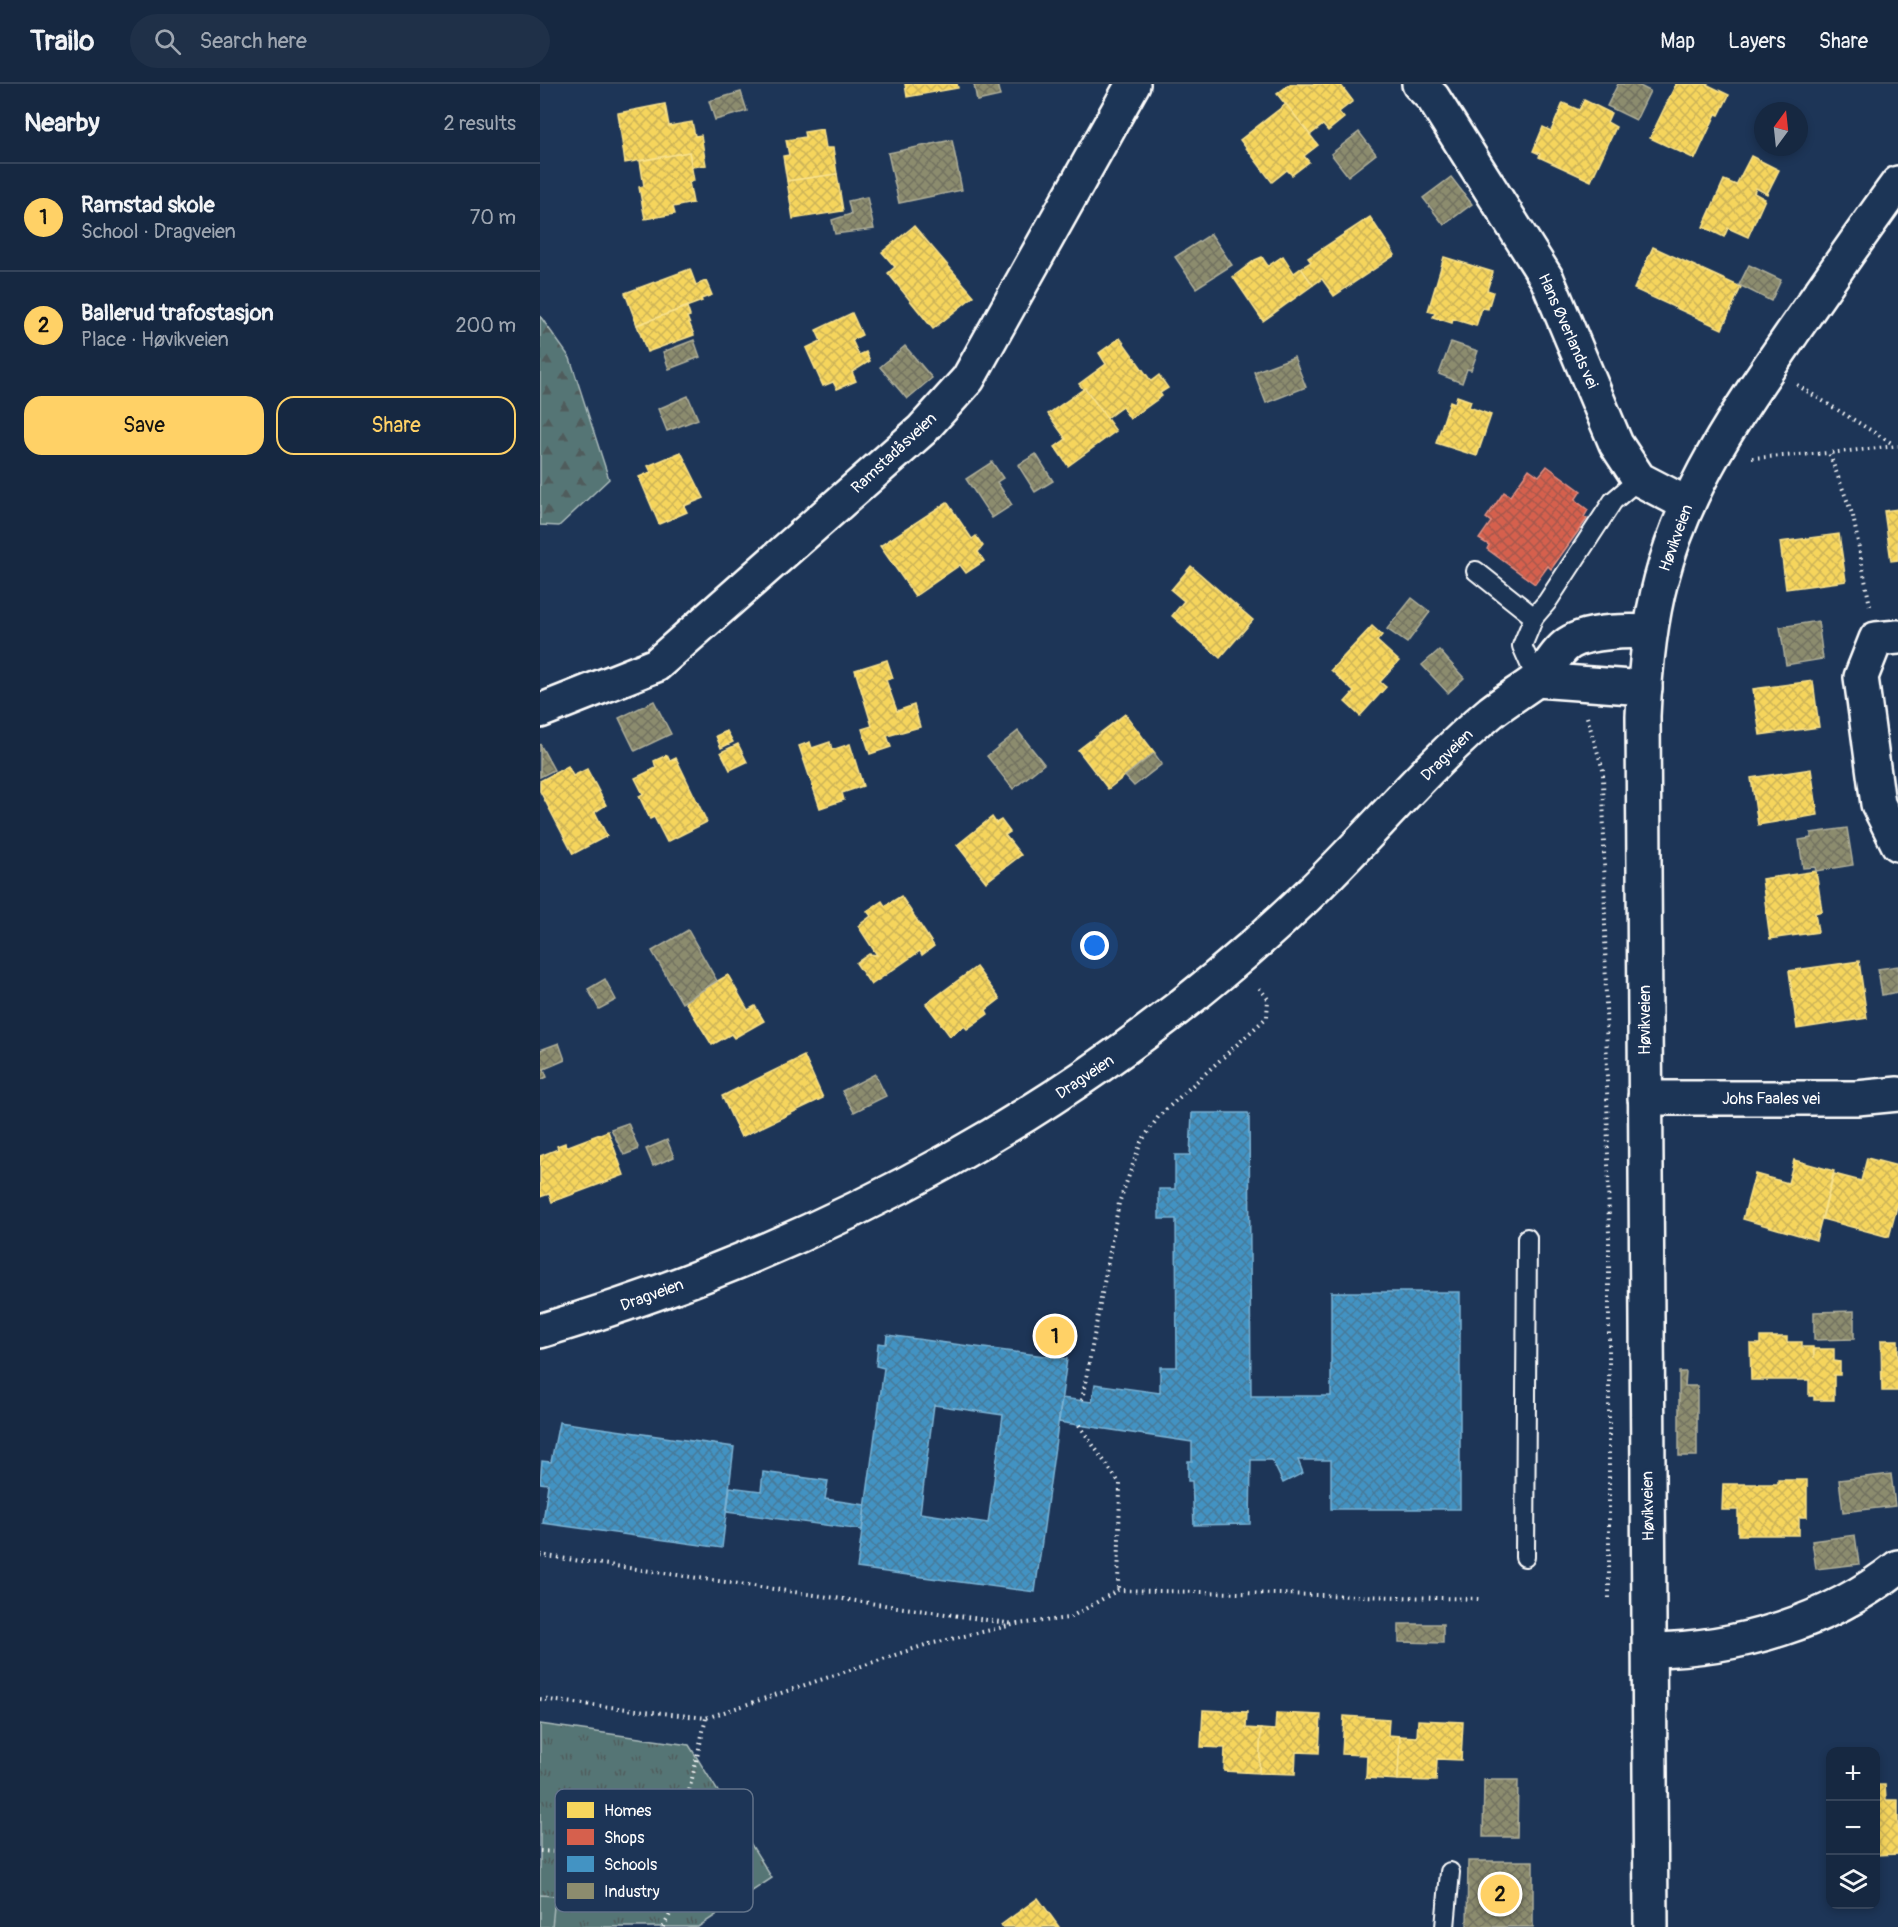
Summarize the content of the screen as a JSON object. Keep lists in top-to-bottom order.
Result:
{
  "streets": {
    "main road": [
      "Hans Øverlands vei",
      "Ramstadåsveien",
      "Høvikveien",
      "Dragveien",
      "Johs Faales vei"
    ]
  },
  "crossings": [
    ["Hans Øverlands vei", "Høvikveien"],
    ["Høvikveien", "Dragveien"],
    ["Høvikveien", "Johs Faales vei"]
  ],
  "legend": [
    "Homes",
    "Shops",
    "Schools",
    "Industry"
  ],
  "north": "top",
  "page": {
    "header": "Trailo",
    "search": "Search here",
    "nav": ["Map", "Layers", "Share"],
    "heading": ["Nearby", "2 results"],
    "list": [
      {
        "mark": "1",
        "name": "Ramstad skole",
        "note": "School · Dragveien",
        "value": "70 m"
      },
      {
        "mark": "2",
        "name": "Ballerud trafostasjon",
        "note": "Place · Høvikveien",
        "value": "200 m"
      }
    ],
    "buttons": ["Save", "Share"],
    "pins": ["1", "2"],
    "map_buttons": ["+", "−"]
  }
}
